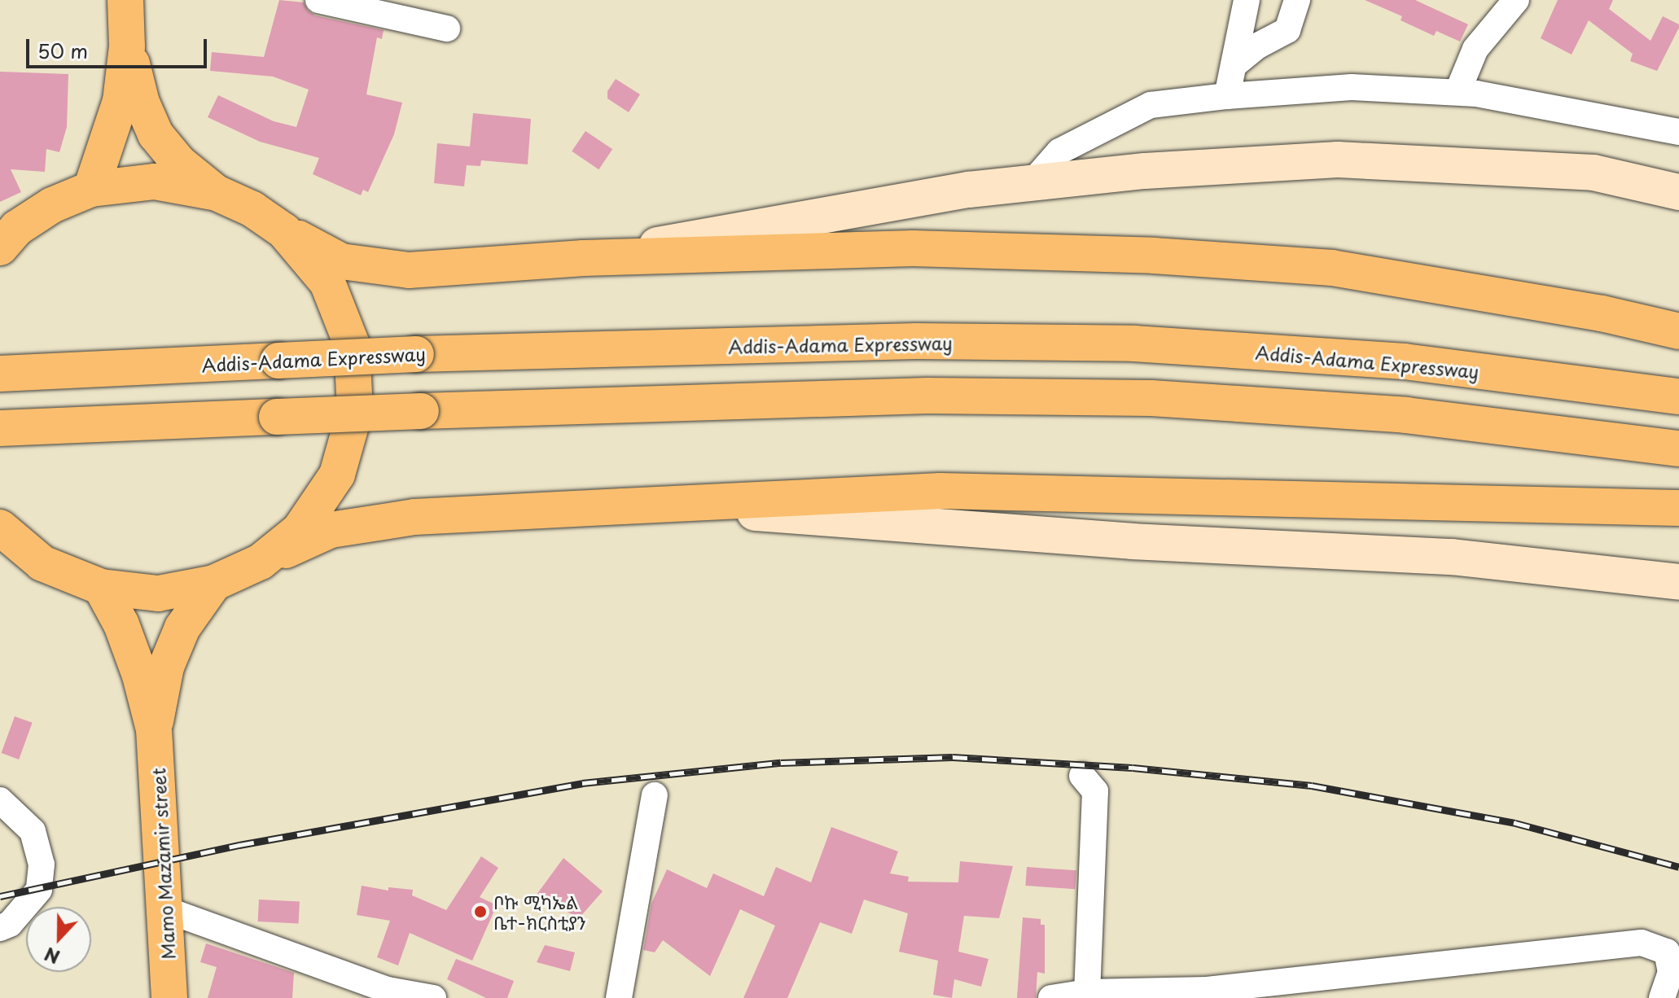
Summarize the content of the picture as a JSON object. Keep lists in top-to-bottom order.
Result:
{
  "streets": {
    "main road": ["Addis-Adama Expressway", "Mamo Mazamir street"]
  },
  "places": ["ቦኩ ሚካኤል ቤተ-ክርስቲያን"],
  "scale_bar": "50 m",
  "north": "bottom"
}
